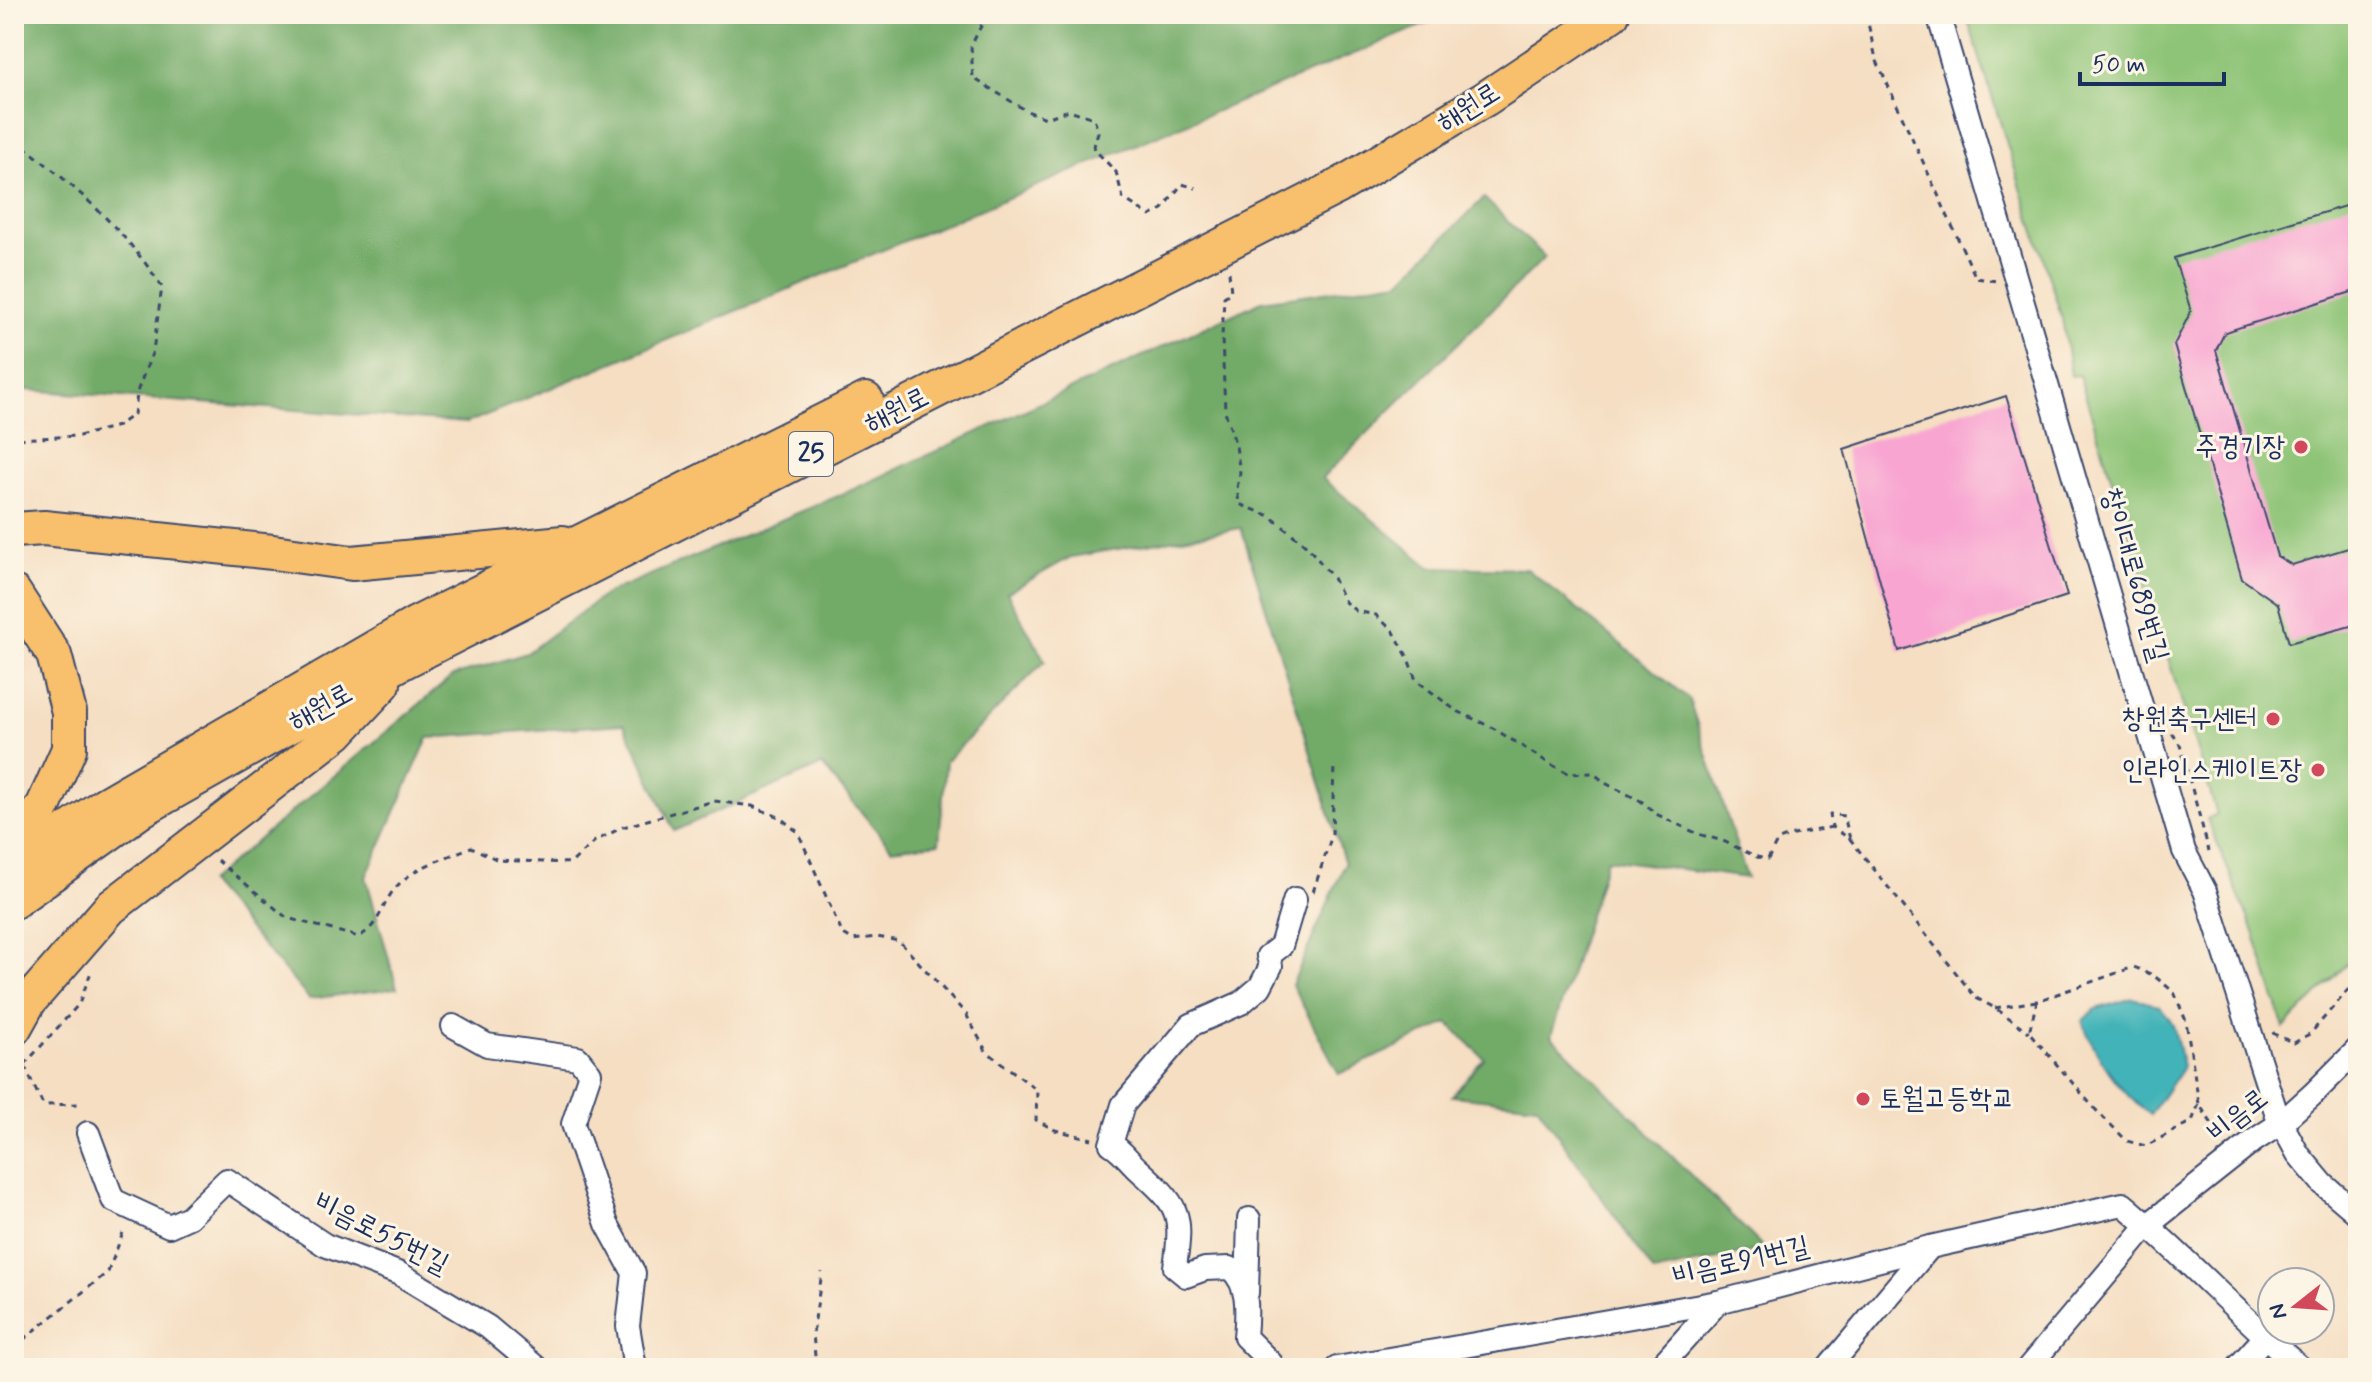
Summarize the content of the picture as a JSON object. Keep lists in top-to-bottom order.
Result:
{
  "streets": {
    "highway": ["해원로", "25"],
    "street": [
      "창이대로689번길",
      "비음로",
      "비음로55번길",
      "비음로91번길"
    ]
  },
  "crossings": [
    ["창이대로689번길", "비음로"],
    ["비음로", "비음로91번길"]
  ],
  "places": [
    "주경기장",
    "창원축구센터",
    "인라인스케이트장",
    "토월고등학교"
  ],
  "scale_bar": "50 m",
  "north": "left"
}
